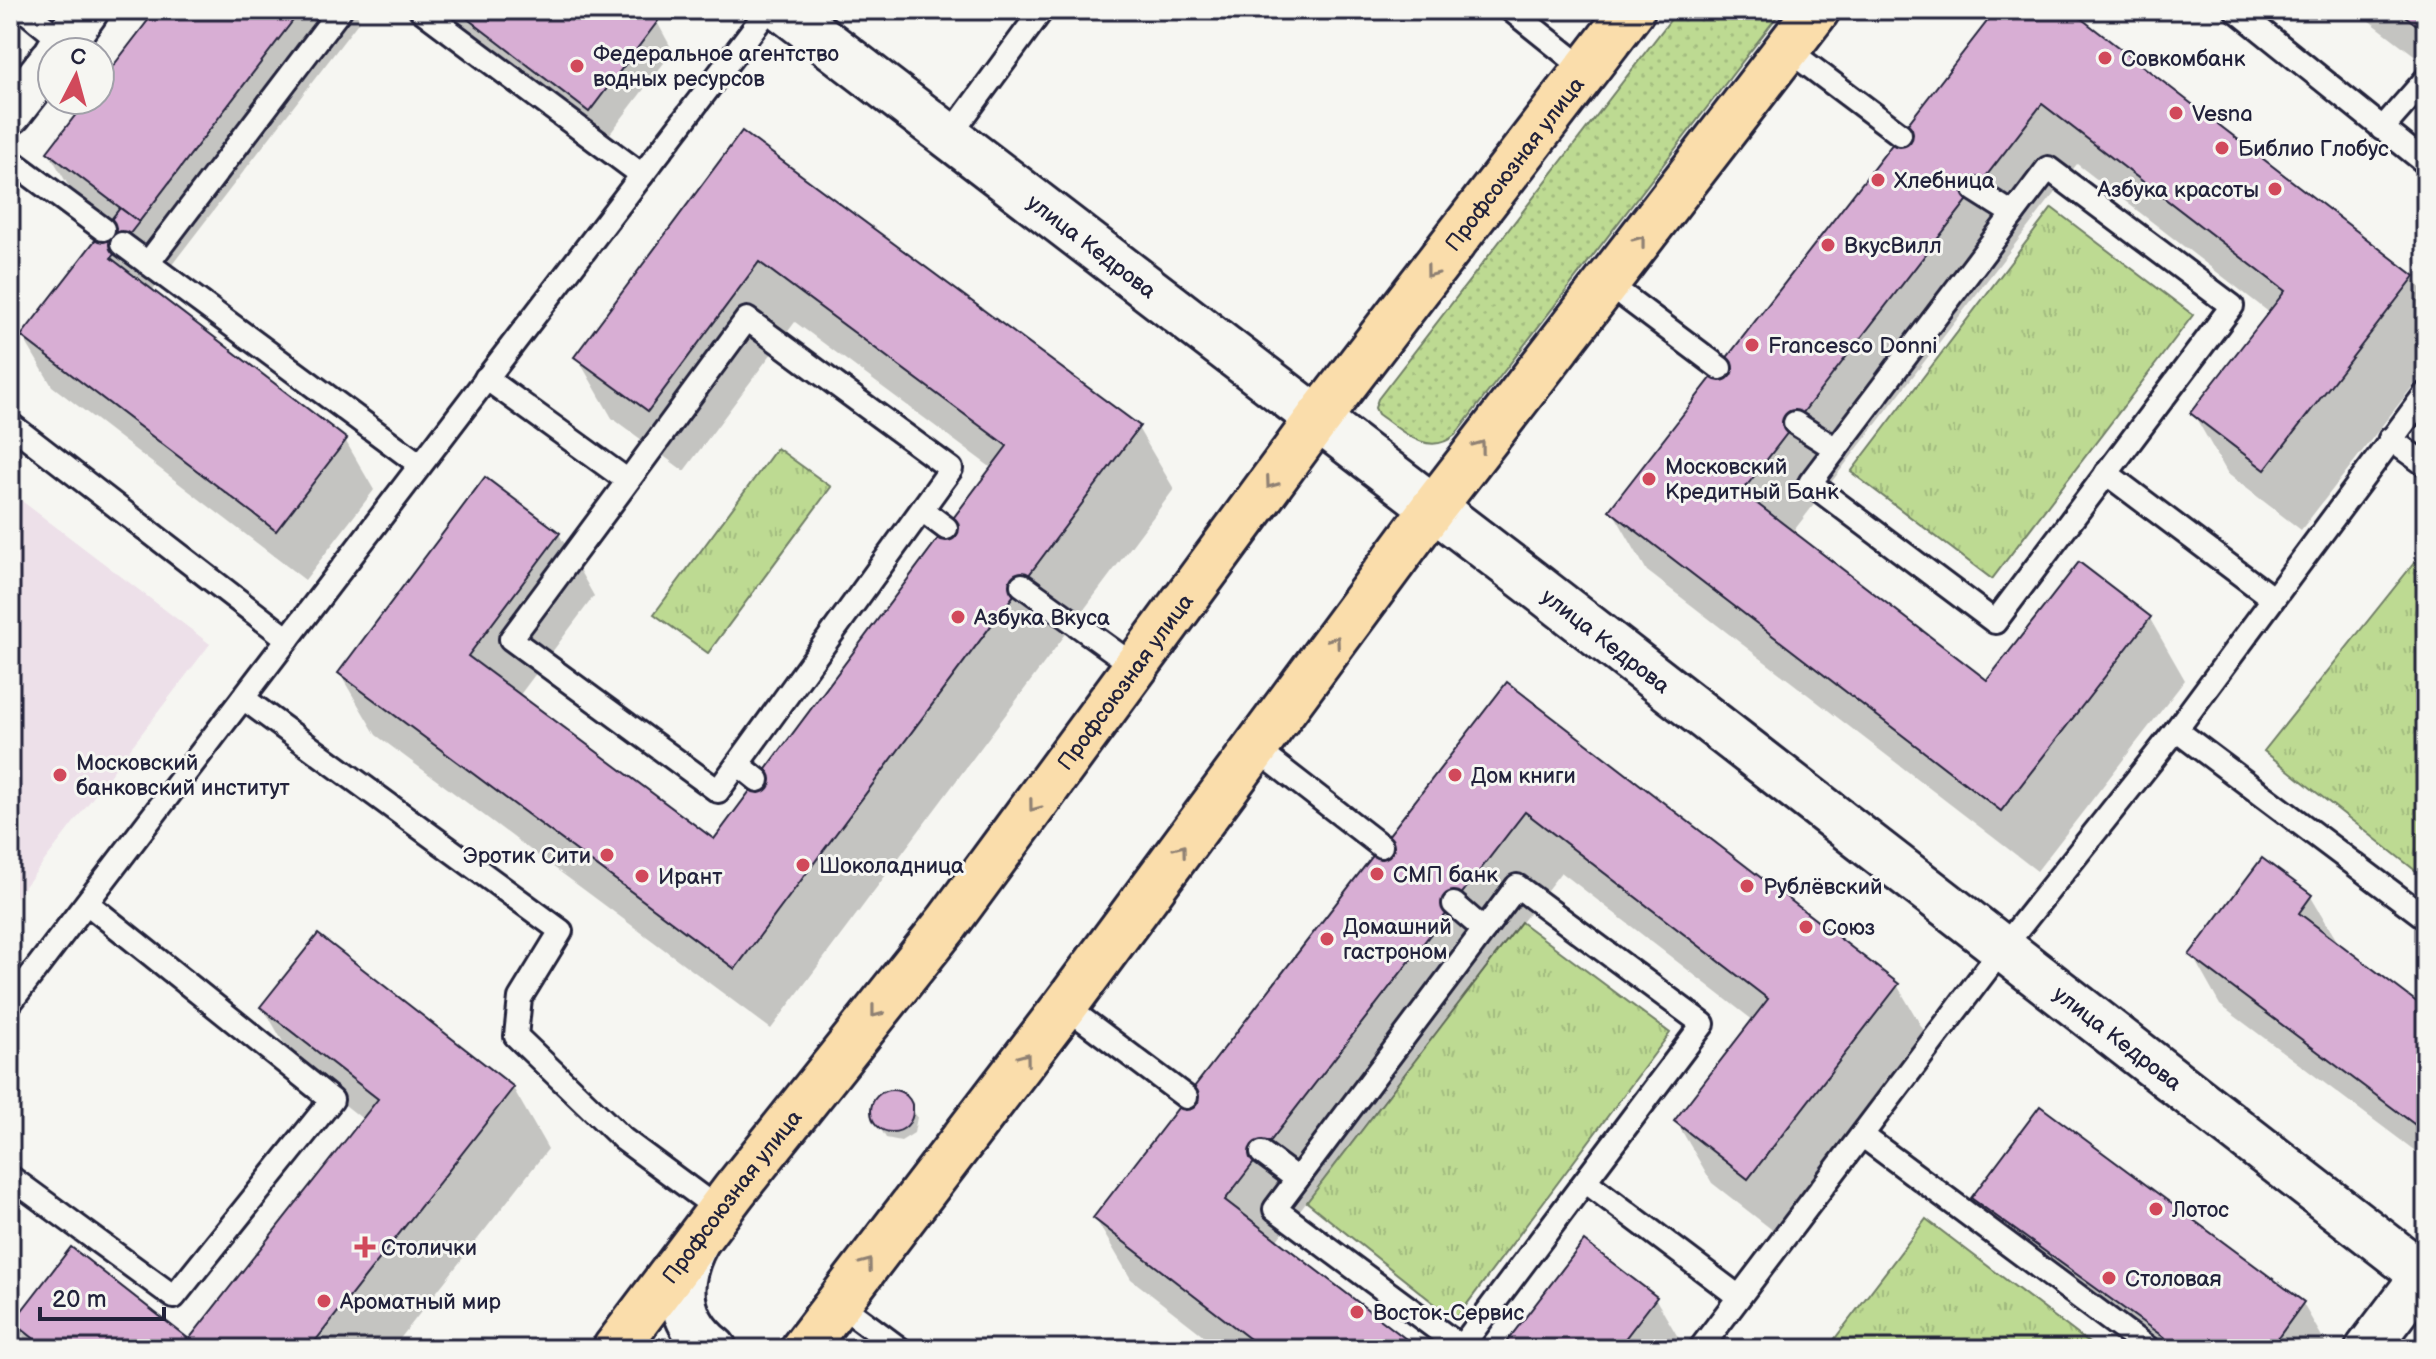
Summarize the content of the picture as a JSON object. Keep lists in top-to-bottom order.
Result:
{
  "streets": {
    "main road": ["Профсоюзная улица"],
    "street": ["улица Кедрова"]
  },
  "crossings": [
    ["Профсоюзная улица", "улица Кедрова"]
  ],
  "places": {
    "other": [
      "Совкомбанк",
      "Федеральное агентство водных ресурсов",
      "Vesna",
      "Библио Глобус",
      "Хлебница",
      "Азбука красоты",
      "ВкусВилл",
      "Francesco Donni",
      "Московский Кредитный Банк",
      "Азбука Вкуса",
      "Московский банковский институт",
      "Дом книги",
      "Эротик Сити",
      "Шоколадница",
      "СМП банк",
      "Ирант",
      "Рублёвский",
      "Союз",
      "Домашний гастроном",
      "Лотос",
      "Столовая",
      "Ароматный мир",
      "Восток-Сервис"
    ],
    "health": ["Столички"]
  },
  "scale_bar": "20 m",
  "north": "top"
}
